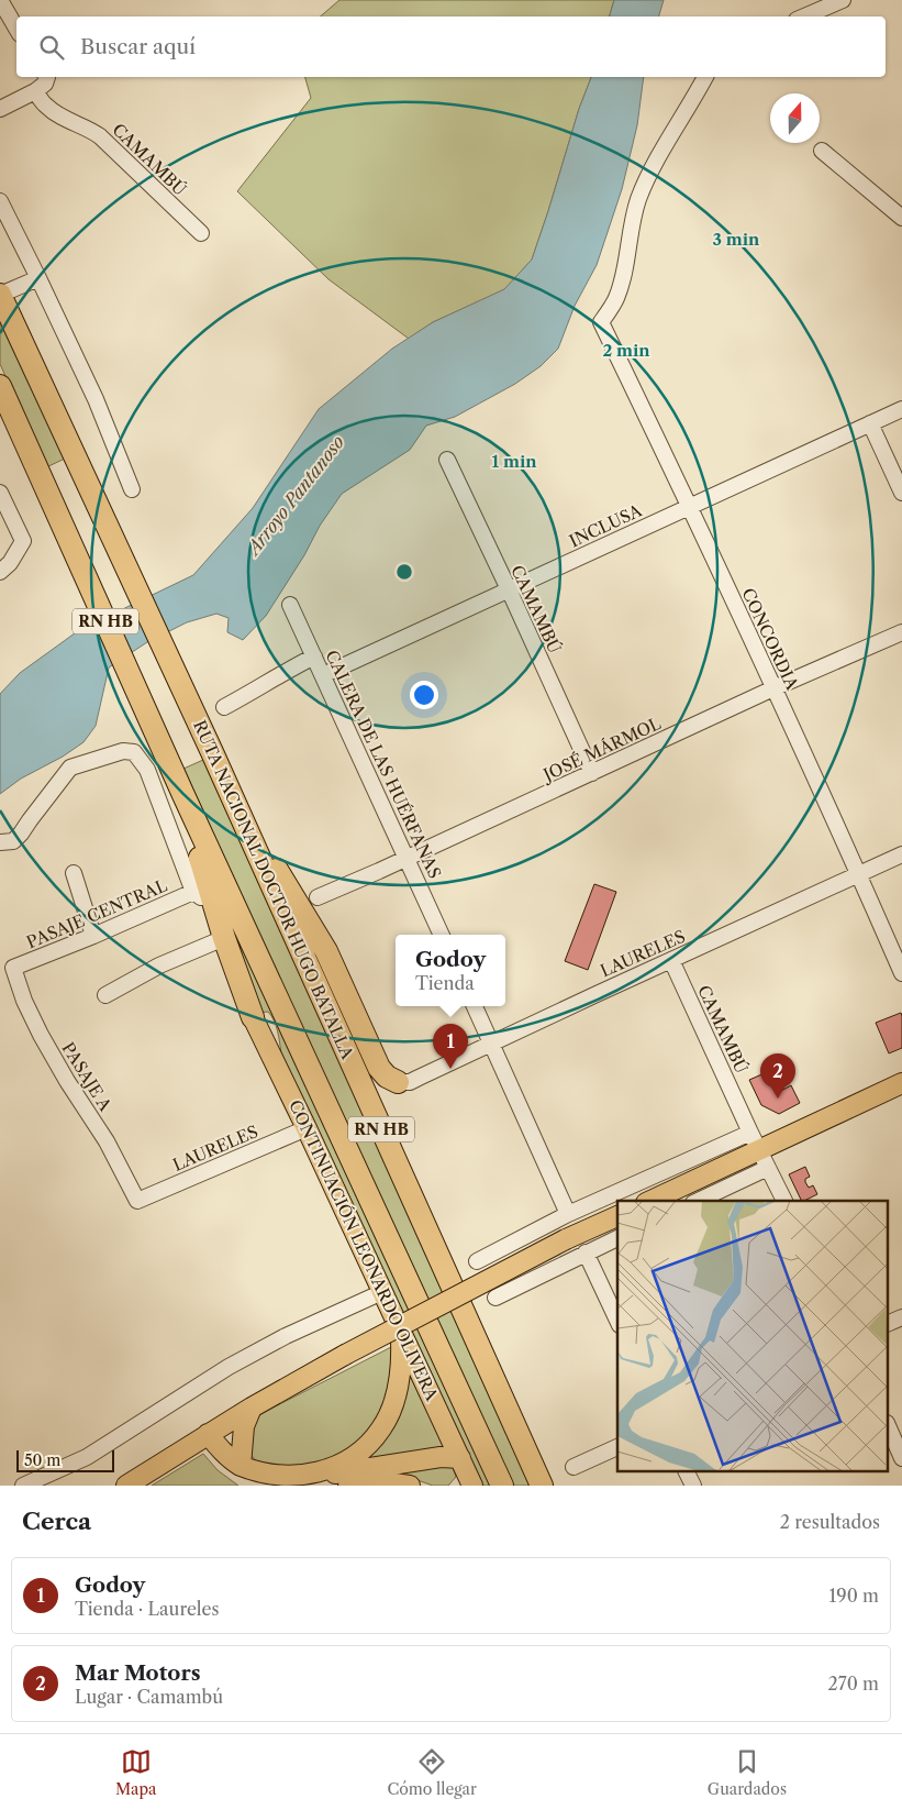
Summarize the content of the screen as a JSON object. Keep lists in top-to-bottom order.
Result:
{
  "streets": {
    "highway": ["RN HB", "RUTA NACIONAL DOCTOR HUGO BATALLA"],
    "main road": ["CONTINUACIÓN LEONARDO OLIVERA"],
    "street": [
      "CAMAMBÚ",
      "INCLUSA",
      "CONCORDIA",
      "JOSÉ MÁRMOL",
      "CALERA DE LAS HUÉRFANAS",
      "PASAJE CENTRAL",
      "LAURELES",
      "PASAJE A"
    ]
  },
  "crossings": [
    ["CAMAMBÚ", "INCLUSA"],
    ["CAMAMBÚ", "JOSÉ MÁRMOL"],
    ["CAMAMBÚ", "LAURELES"],
    ["INCLUSA", "CONCORDIA"],
    ["INCLUSA", "CALERA DE LAS HUÉRFANAS"],
    ["CONCORDIA", "JOSÉ MÁRMOL"],
    ["CONCORDIA", "LAURELES"],
    ["JOSÉ MÁRMOL", "CALERA DE LAS HUÉRFANAS"],
    ["PASAJE CENTRAL", "PASAJE A"],
    ["LAURELES", "PASAJE A"],
    ["LAURELES", "CONTINUACIÓN LEONARDO OLIVERA"]
  ],
  "water": ["Arroyo Pantanoso"],
  "scale_bar": "50 m",
  "north": "top",
  "page": {
    "search": "Buscar aquí",
    "popup": ["Godoy", "Tienda"],
    "pins": ["1", "2"],
    "scale": "50 m",
    "heading": ["Cerca", "2 resultados"],
    "list": [
      {
        "mark": "1",
        "name": "Godoy",
        "note": "Tienda · Laureles",
        "value": "190 m"
      },
      {
        "mark": "2",
        "name": "Mar Motors",
        "note": "Lugar · Camambú",
        "value": "270 m"
      }
    ],
    "nav": ["Mapa", "Cómo llegar", "Guardados"]
  },
  "rings": ["3 min", "2 min", "1 min"]
}
